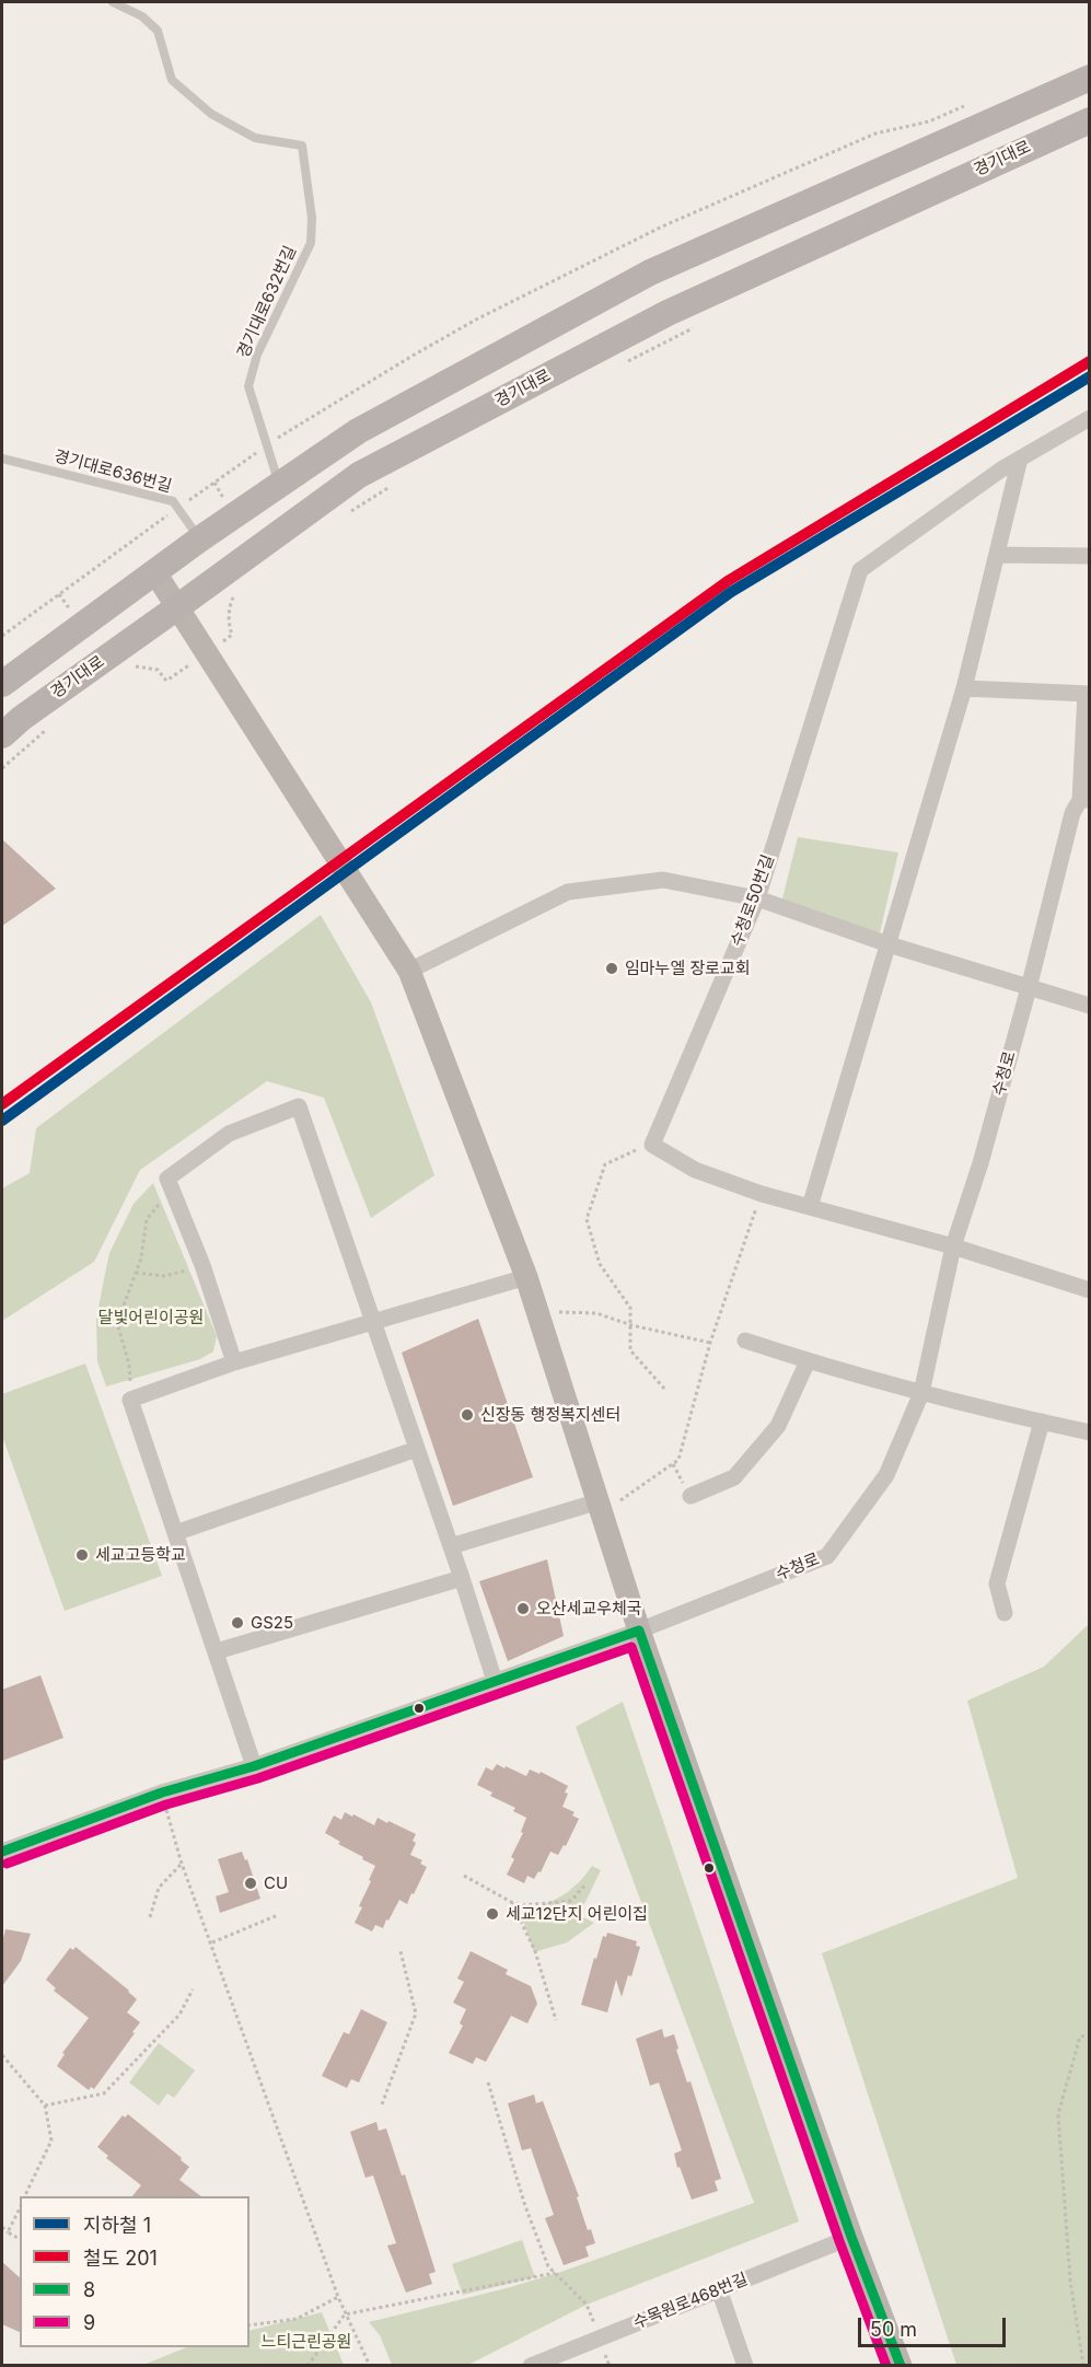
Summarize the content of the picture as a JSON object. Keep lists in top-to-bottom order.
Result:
{
  "streets": {
    "main road": ["경기대로"],
    "street": ["수청로50번길", "수청로", "수목원로468번길"],
    "lane": ["경기대로632번길", "경기대로636번길"]
  },
  "parks": ["달빛어린이공원", "느티근린공원"],
  "places": [
    "임마누엘 장로교회",
    "신장동 행정복지센터",
    "세교고등학교",
    "오산세교우체국",
    "GS25",
    "CU",
    "세교12단지 어린이집"
  ],
  "lines": [
    "rail line 201",
    "metro line 1",
    "transit line 8",
    "transit line 9"
  ],
  "legend": [
    "지하철 1",
    "철도 201",
    "8",
    "9"
  ],
  "scale_bar": "50 m"
}
